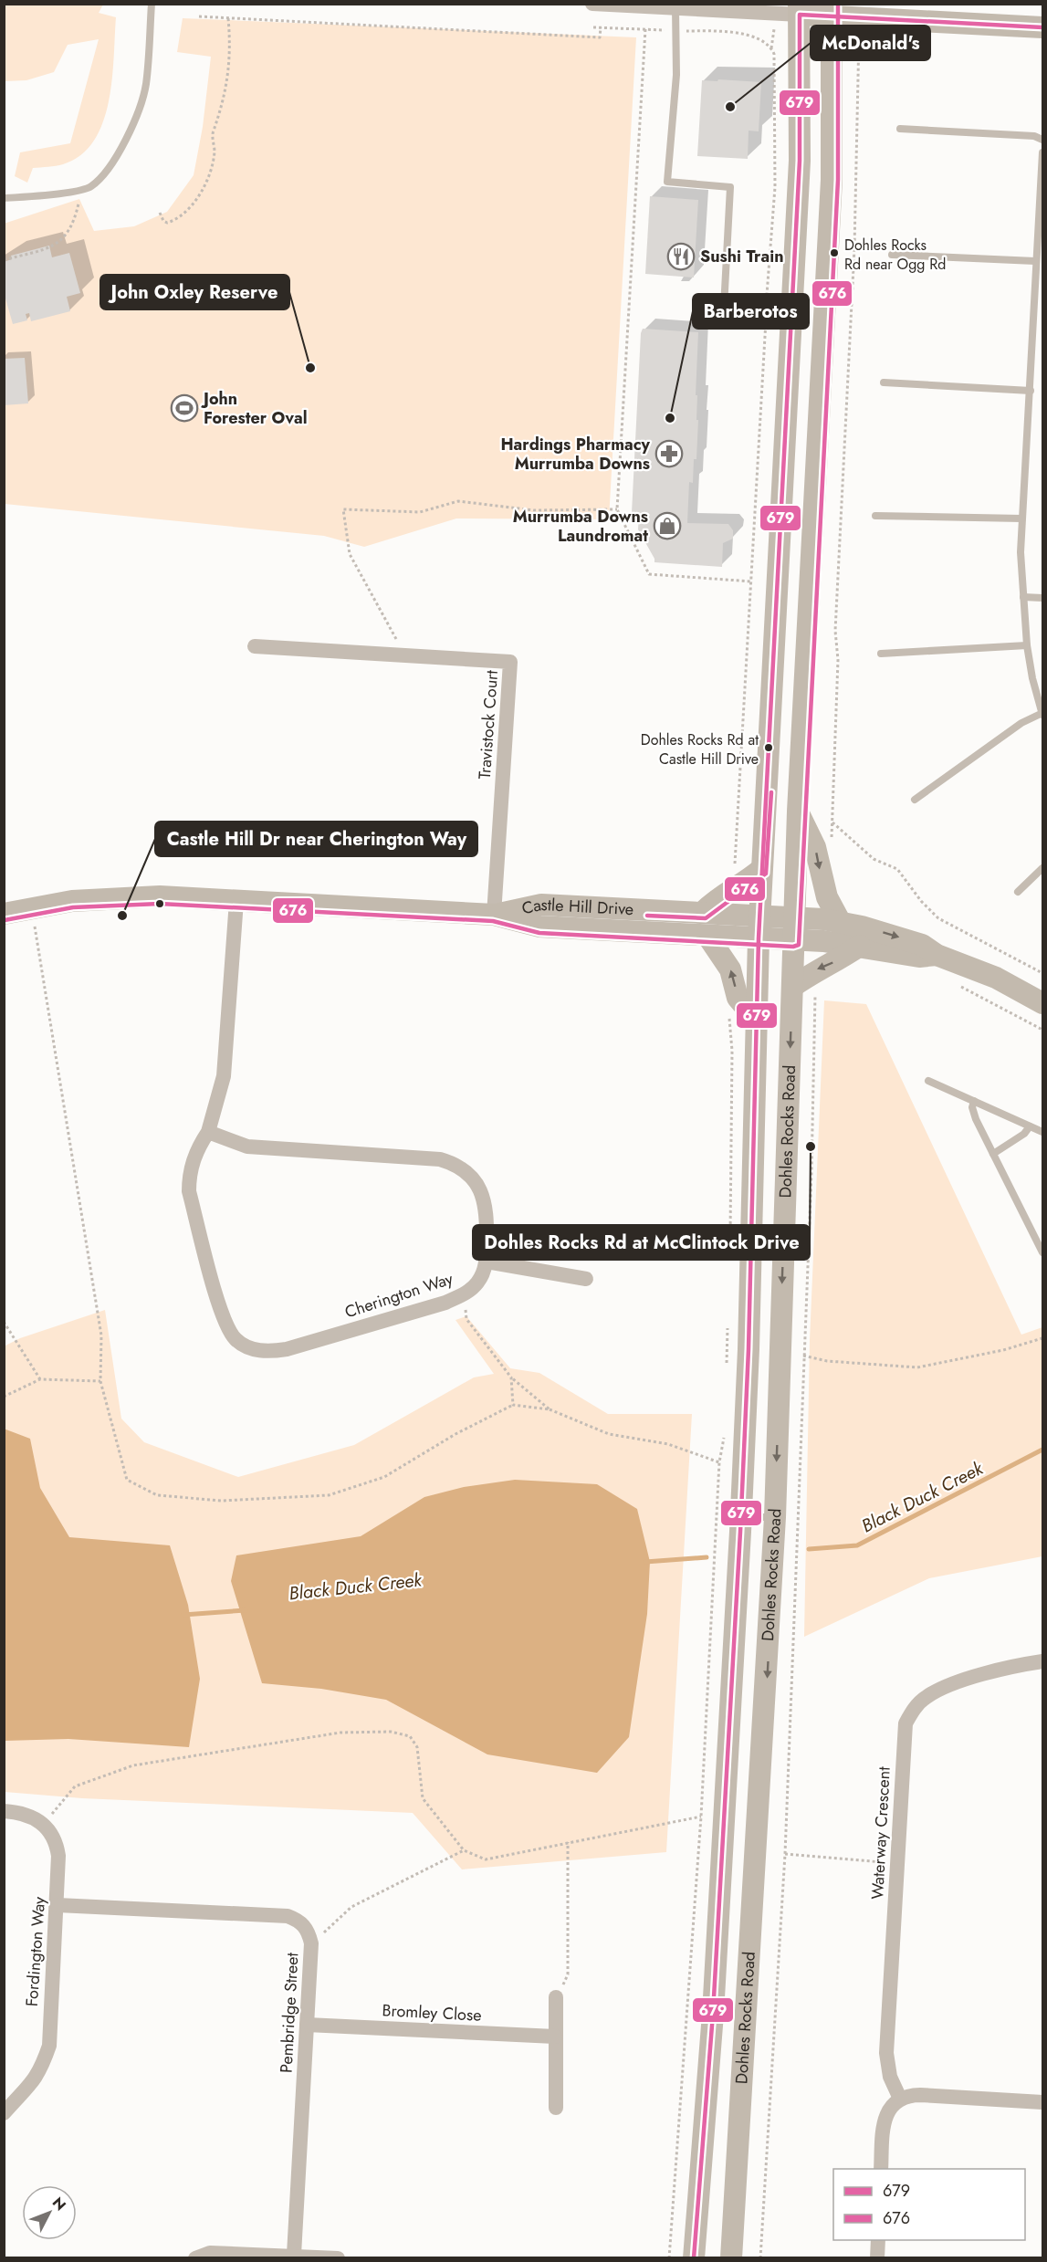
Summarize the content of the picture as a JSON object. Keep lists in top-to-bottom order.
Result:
{
  "streets": {
    "main road": ["Castle Hill Drive", "Dohles Rocks Road"],
    "street": [
      "Travistock Court",
      "Cherington Way",
      "Waterway Crescent",
      "Fordington Way",
      "Pembridge Street",
      "Bromley Close"
    ]
  },
  "crossings": [
    ["Travistock Court", "Castle Hill Drive"],
    ["Castle Hill Drive", "Dohles Rocks Road"],
    ["Castle Hill Drive", "Cherington Way"],
    ["Fordington Way", "Pembridge Street"],
    ["Pembridge Street", "Bromley Close"]
  ],
  "water": ["Black Duck Creek"],
  "places": {
    "other": [
      "McDonald's",
      "Dohles Rocks Rd near Ogg Rd",
      "John Oxley Reserve",
      "Barberotos",
      "Dohles Rocks Rd at Castle Hill Drive",
      "Castle Hill Dr near Cherington Way",
      "Dohles Rocks Rd at McClintock Drive"
    ],
    "restaurant": ["Sushi Train"],
    "sports": ["John Forester Oval"],
    "pharmacy": ["Hardings Pharmacy Murrumba Downs"],
    "shop": ["Murrumba Downs Laundromat"]
  },
  "lines": ["transit line 676", "transit line 679"],
  "legend": ["679", "676"],
  "north": "top right"
}
